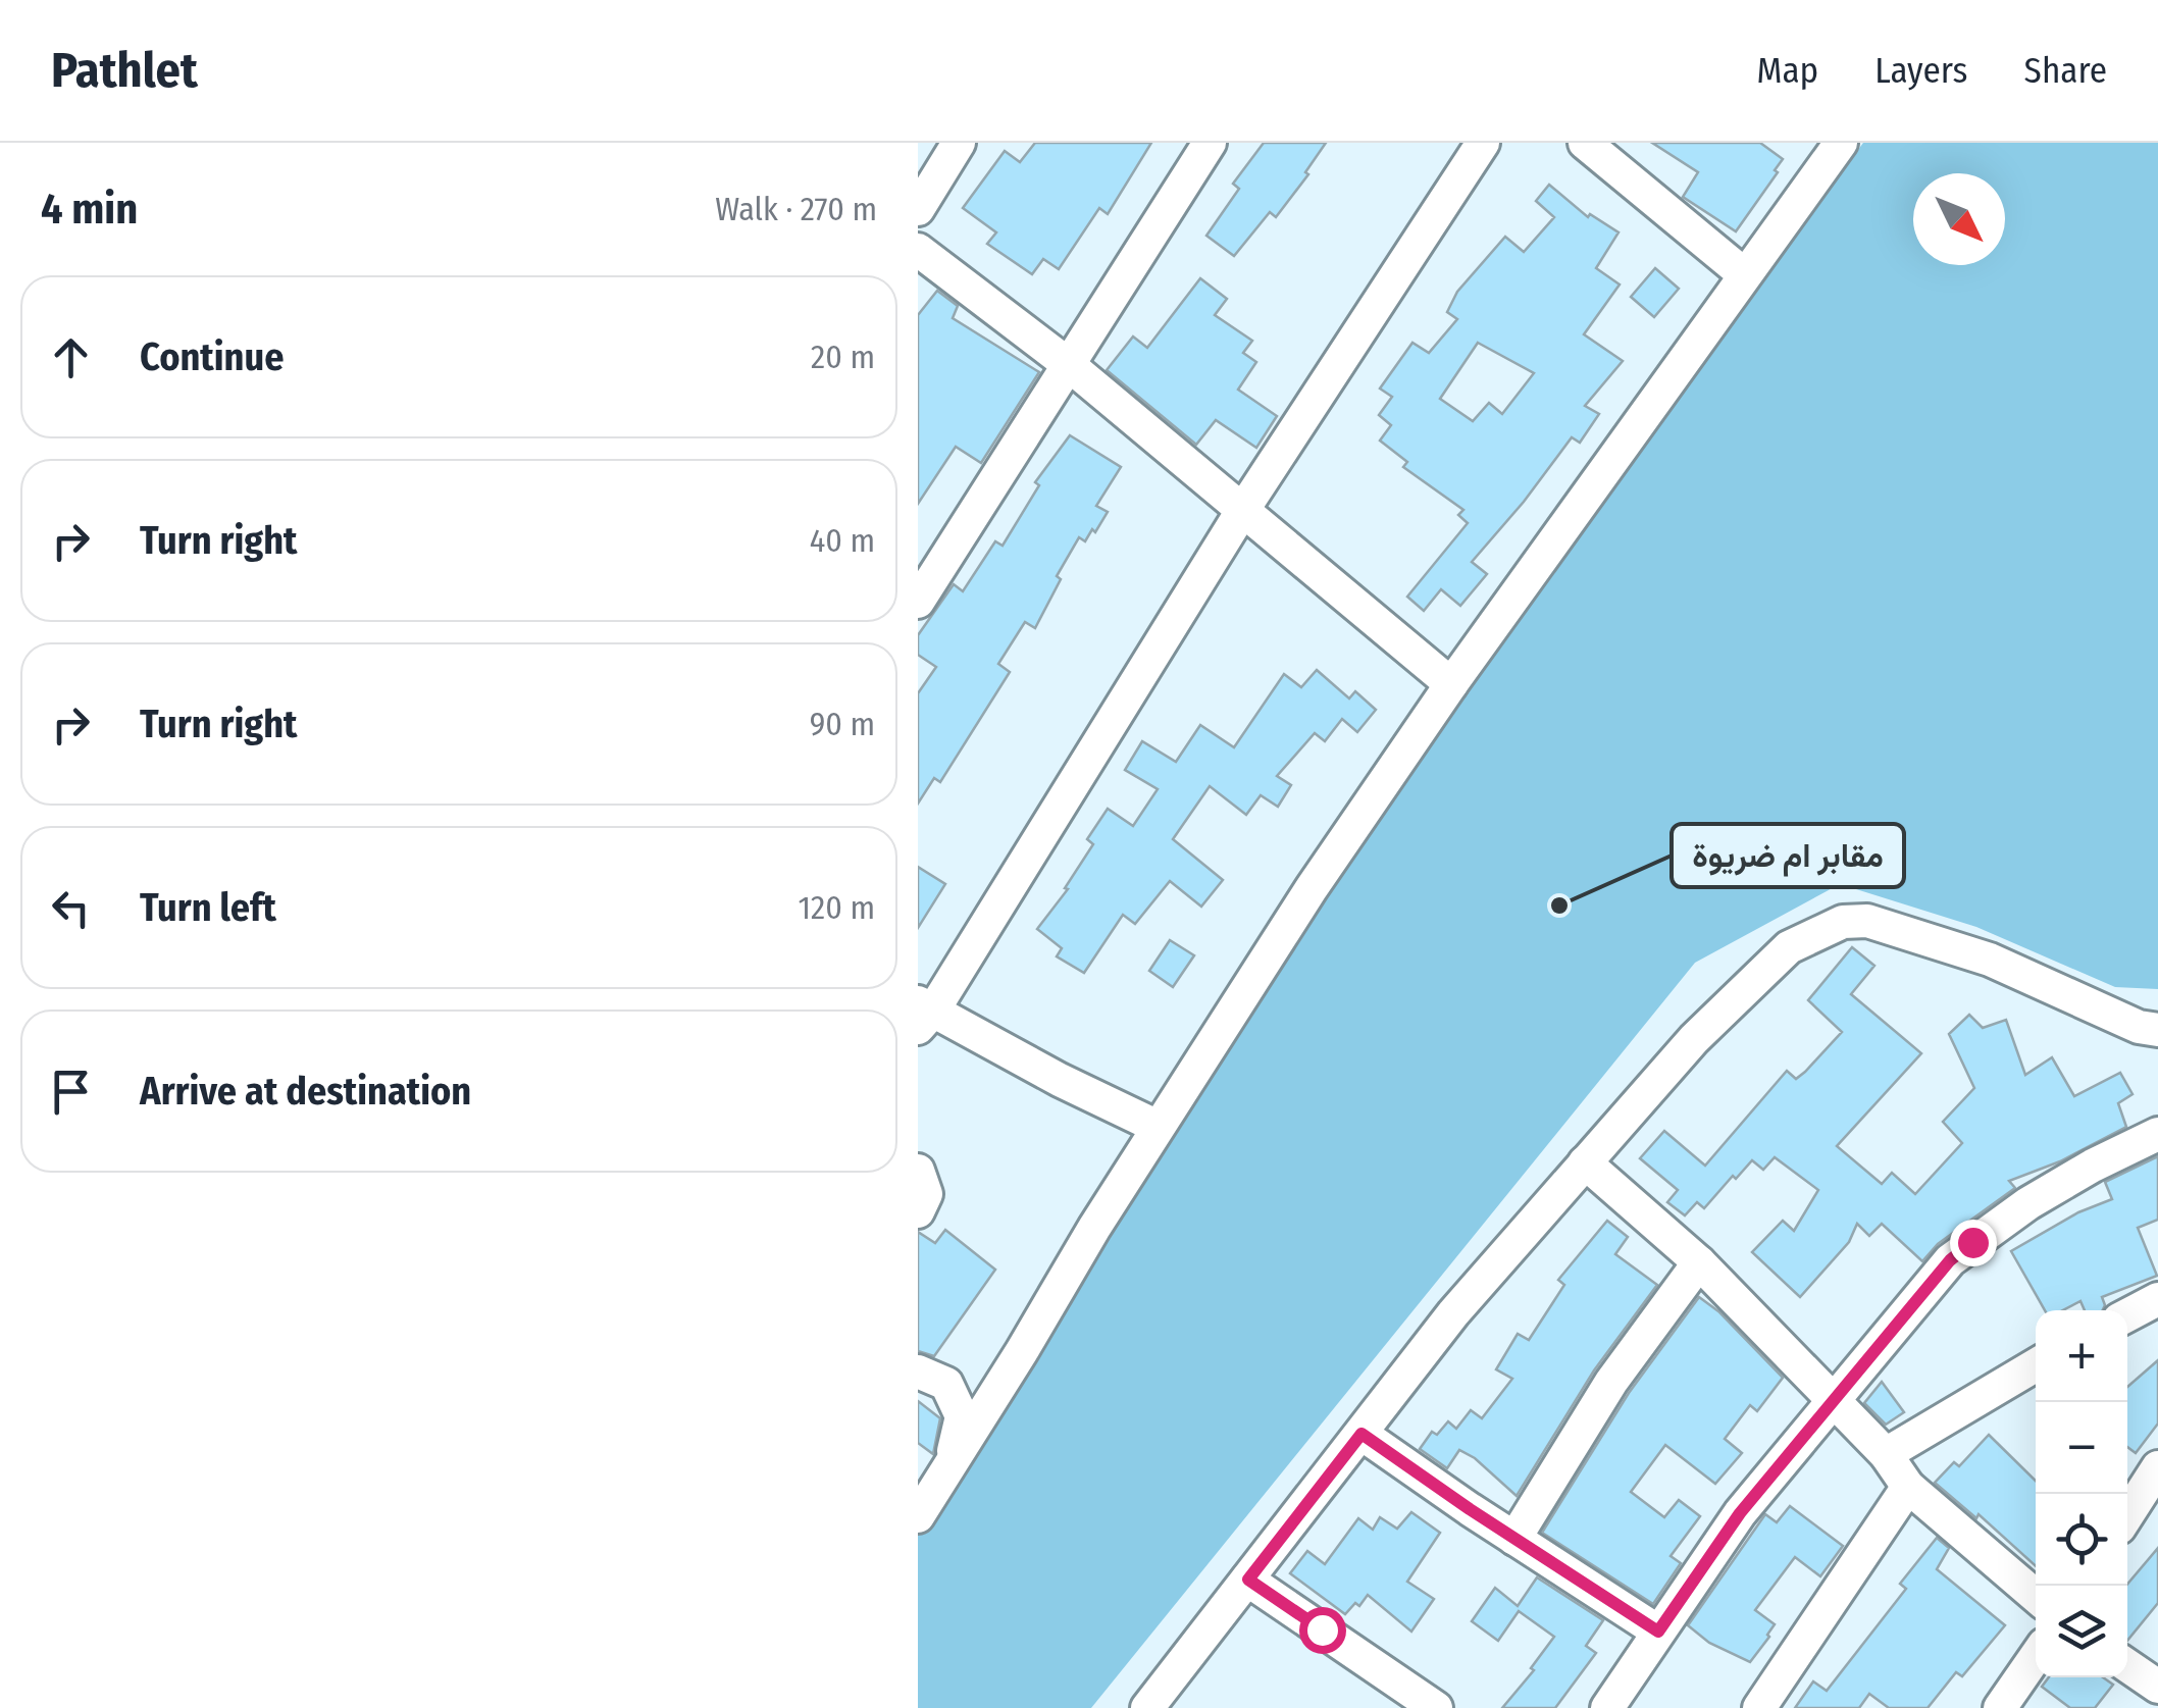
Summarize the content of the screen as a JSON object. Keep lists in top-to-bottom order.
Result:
{
  "places": ["مقابر ام ضريوة"],
  "north": "bottom right",
  "page": {
    "header": "Pathlet",
    "nav": ["Map", "Layers", "Share"],
    "heading": ["4 min", "Walk · 270 m"],
    "list": [
      ["Continue", "20 m"],
      ["Turn right", "40 m"],
      ["Turn right", "90 m"],
      ["Turn left", "120 m"],
      "Arrive at destination"
    ],
    "map_buttons": ["+", "−"]
  }
}
